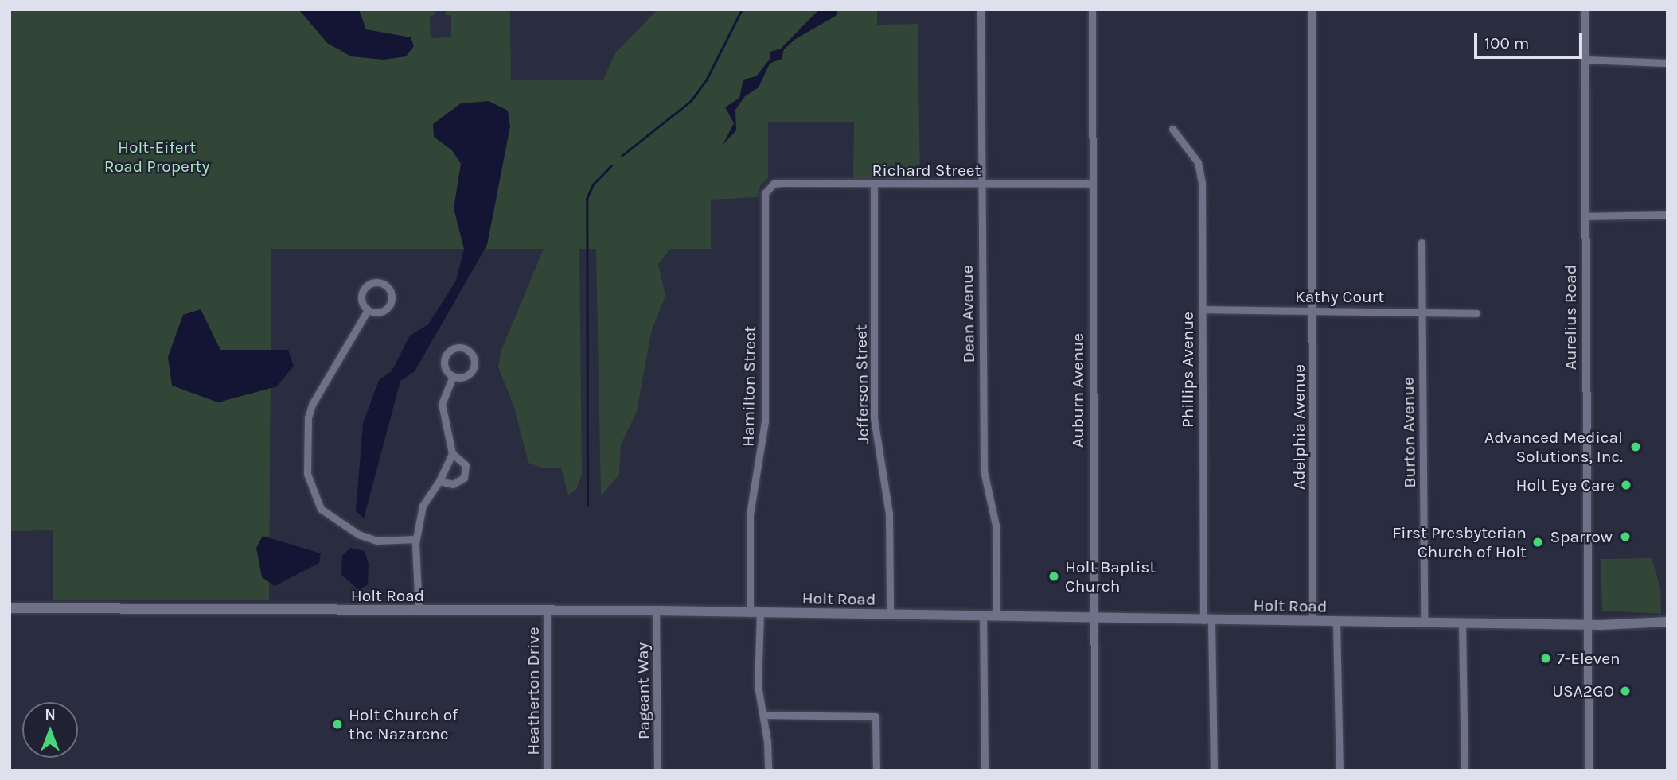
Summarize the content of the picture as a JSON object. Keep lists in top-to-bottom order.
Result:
{
  "streets": {
    "main road": ["Holt Road"],
    "street": [
      "Richard Street",
      "Kathy Court",
      "Dean Avenue",
      "Aurelius Road",
      "Phillips Avenue",
      "Jefferson Street",
      "Hamilton Street",
      "Auburn Avenue",
      "Adelphia Avenue",
      "Burton Avenue",
      "Heatherton Drive",
      "Pageant Way"
    ]
  },
  "crossings": [
    ["Richard Street", "Dean Avenue"],
    ["Richard Street", "Jefferson Street"],
    ["Richard Street", "Hamilton Street"],
    ["Richard Street", "Auburn Avenue"],
    ["Kathy Court", "Phillips Avenue"],
    ["Kathy Court", "Adelphia Avenue"],
    ["Kathy Court", "Burton Avenue"],
    ["Dean Avenue", "Holt Road"],
    ["Aurelius Road", "Holt Road"],
    ["Phillips Avenue", "Holt Road"],
    ["Jefferson Street", "Holt Road"],
    ["Hamilton Street", "Holt Road"],
    ["Auburn Avenue", "Holt Road"],
    ["Adelphia Avenue", "Holt Road"],
    ["Burton Avenue", "Holt Road"],
    ["Holt Road", "Heatherton Drive"],
    ["Holt Road", "Pageant Way"]
  ],
  "parks": ["Holt-Eifert Road Property"],
  "places": [
    "Advanced Medical Solutions, Inc.",
    "Holt Eye Care",
    "Sparrow",
    "First Presbyterian Church of Holt",
    "Holt Baptist Church",
    "7-Eleven",
    "USA2GO",
    "Holt Church of the Nazarene"
  ],
  "scale_bar": "100 m",
  "north": "top"
}
